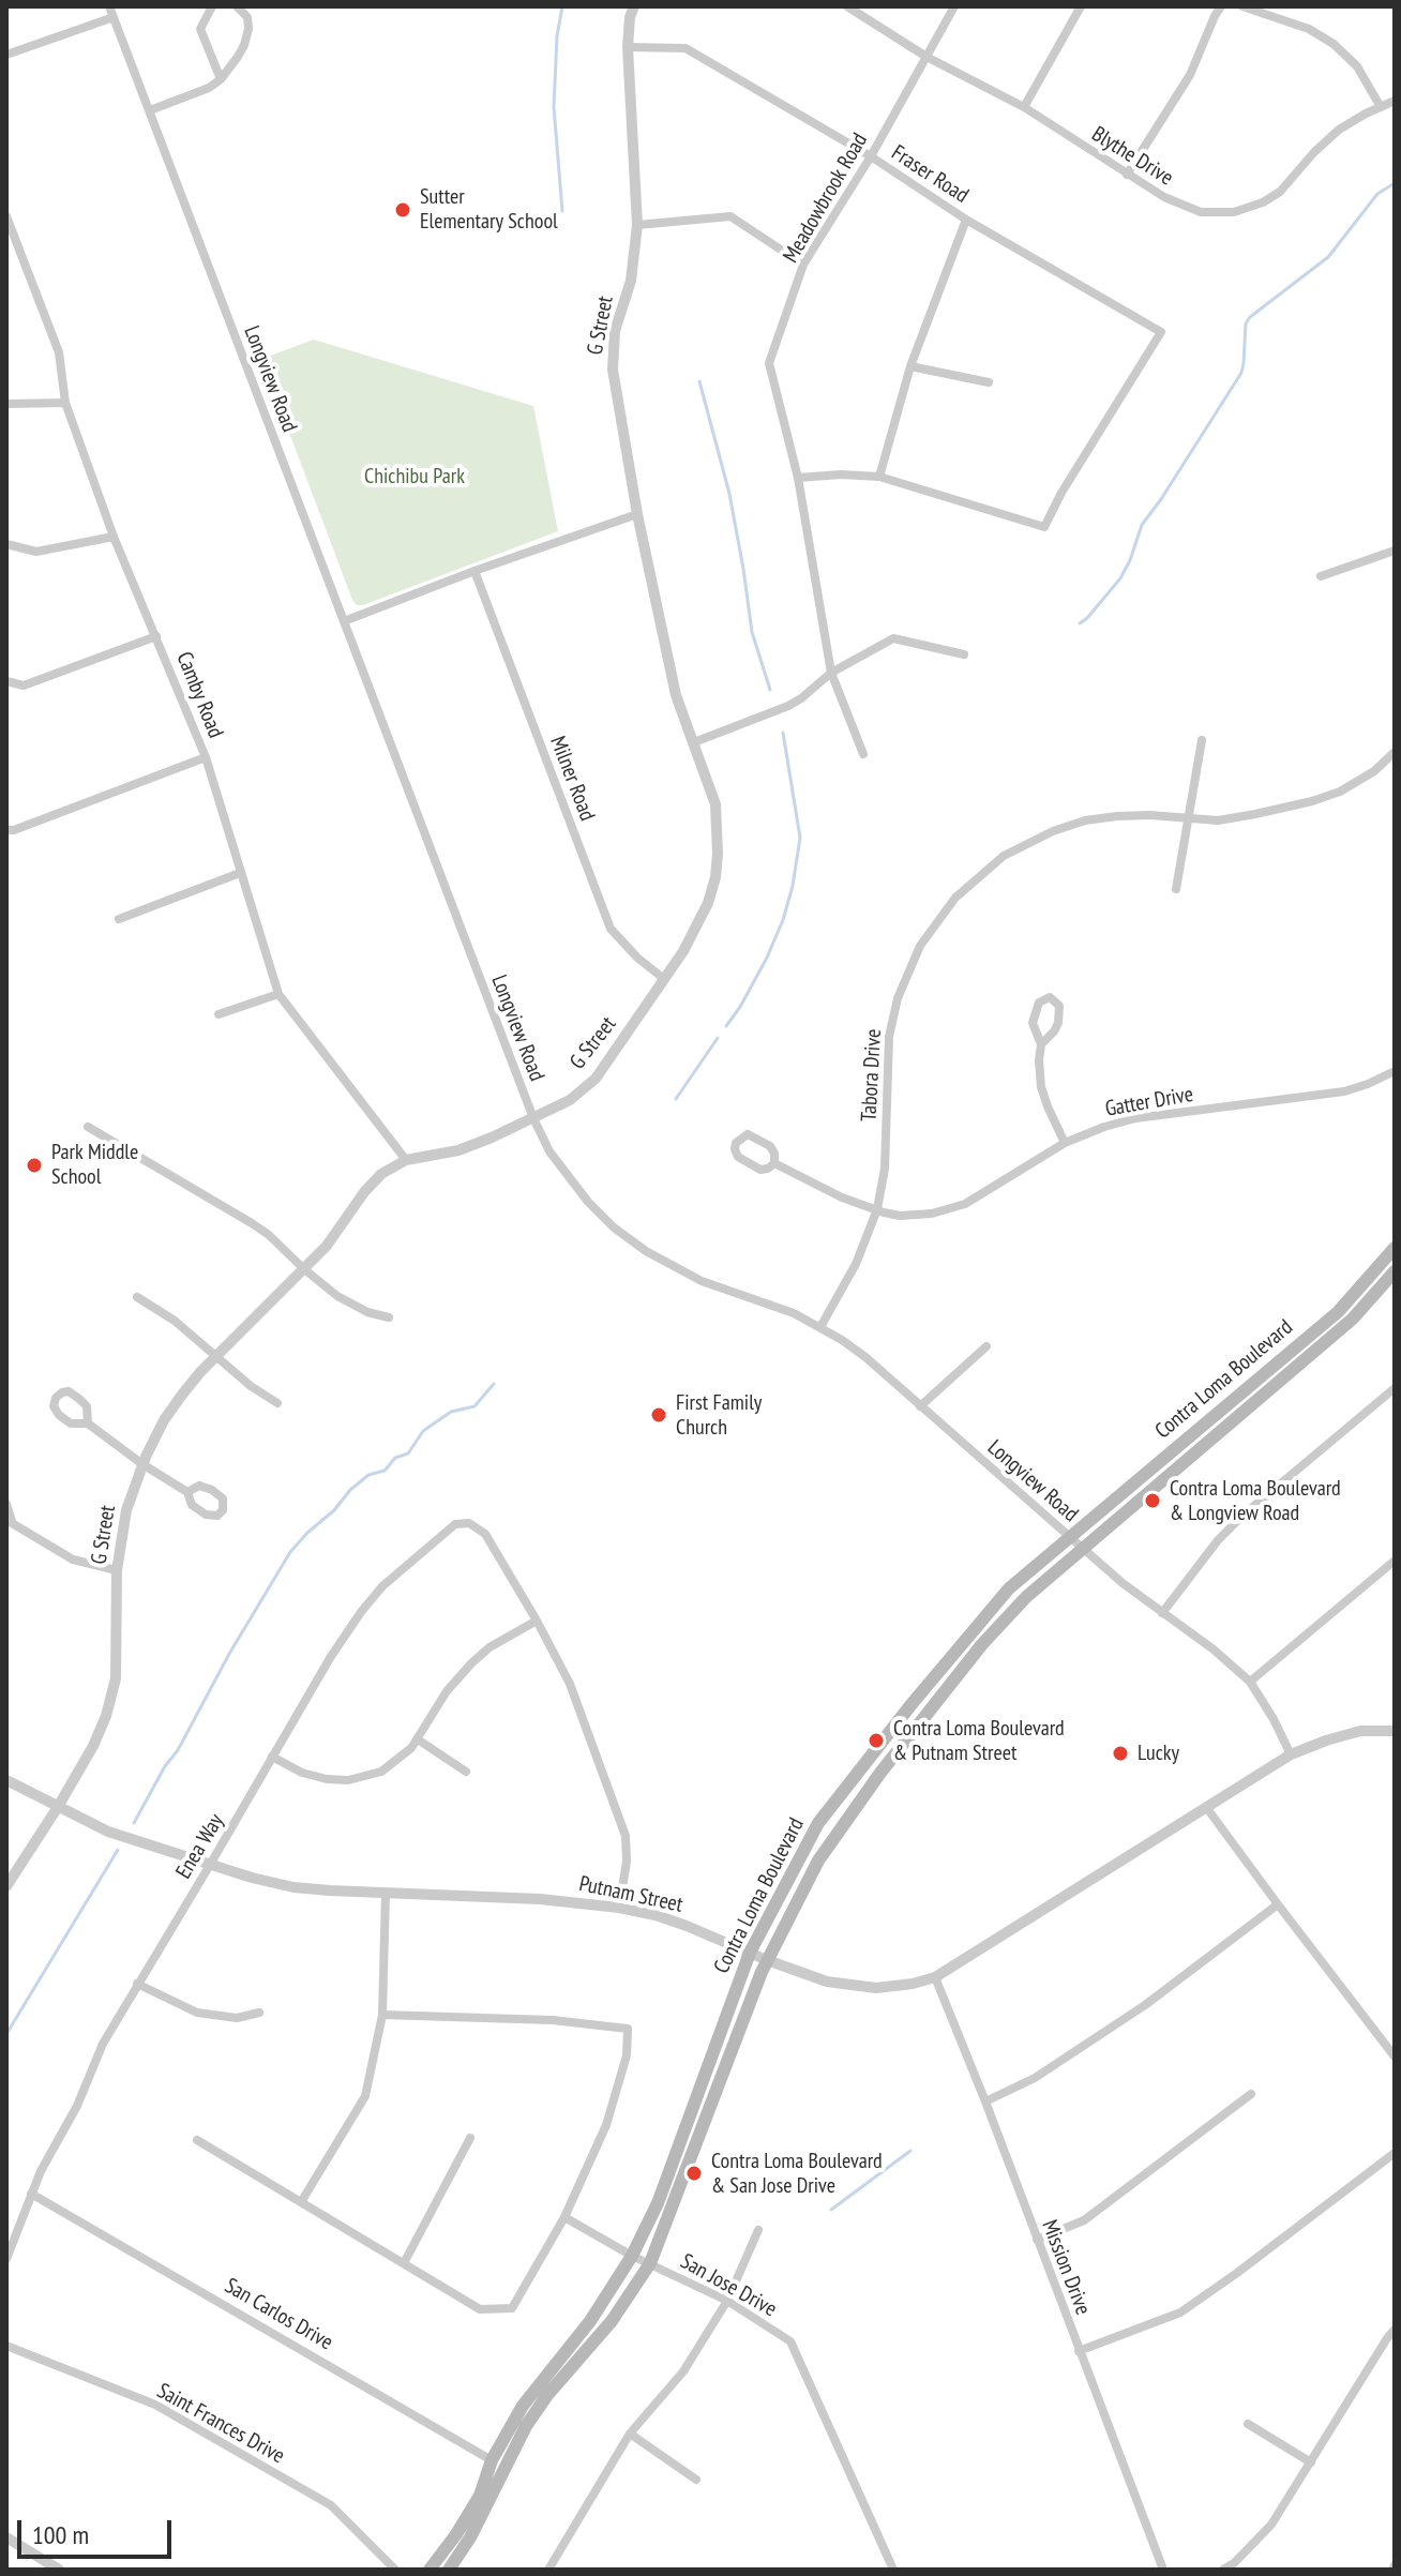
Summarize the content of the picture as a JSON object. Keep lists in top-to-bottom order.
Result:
{
  "streets": {
    "main road": ["Contra Loma Boulevard"],
    "street": [
      "Blythe Drive",
      "Fraser Road",
      "Meadowbrook Road",
      "G Street",
      "Longview Road",
      "Camby Road",
      "Milner Road",
      "Tabora Drive",
      "Gatter Drive",
      "Enea Way",
      "Putnam Street",
      "Mission Drive",
      "San Jose Drive",
      "San Carlos Drive",
      "Saint Frances Drive"
    ]
  },
  "crossings": [
    ["Blythe Drive", "Meadowbrook Road"],
    ["Fraser Road", "Meadowbrook Road"],
    ["Fraser Road", "G Street"],
    ["G Street", "Longview Road"],
    ["G Street", "Camby Road"],
    ["G Street", "Milner Road"],
    ["G Street", "Putnam Street"],
    ["Longview Road", "Tabora Drive"],
    ["Longview Road", "Contra Loma Boulevard"],
    ["Longview Road", "Putnam Street"],
    ["Tabora Drive", "Gatter Drive"],
    ["Contra Loma Boulevard", "Putnam Street"],
    ["Contra Loma Boulevard", "San Jose Drive"],
    ["Contra Loma Boulevard", "San Carlos Drive"],
    ["Enea Way", "Putnam Street"],
    ["Enea Way", "San Carlos Drive"],
    ["Putnam Street", "Mission Drive"]
  ],
  "parks": ["Chichibu Park"],
  "places": [
    "Sutter Elementary School",
    "Park Middle School",
    "First Family Church",
    "Contra Loma Boulevard & Longview Road",
    "Contra Loma Boulevard & Putnam Street",
    "Lucky",
    "Contra Loma Boulevard & San Jose Drive"
  ],
  "scale_bar": "100 m"
}
